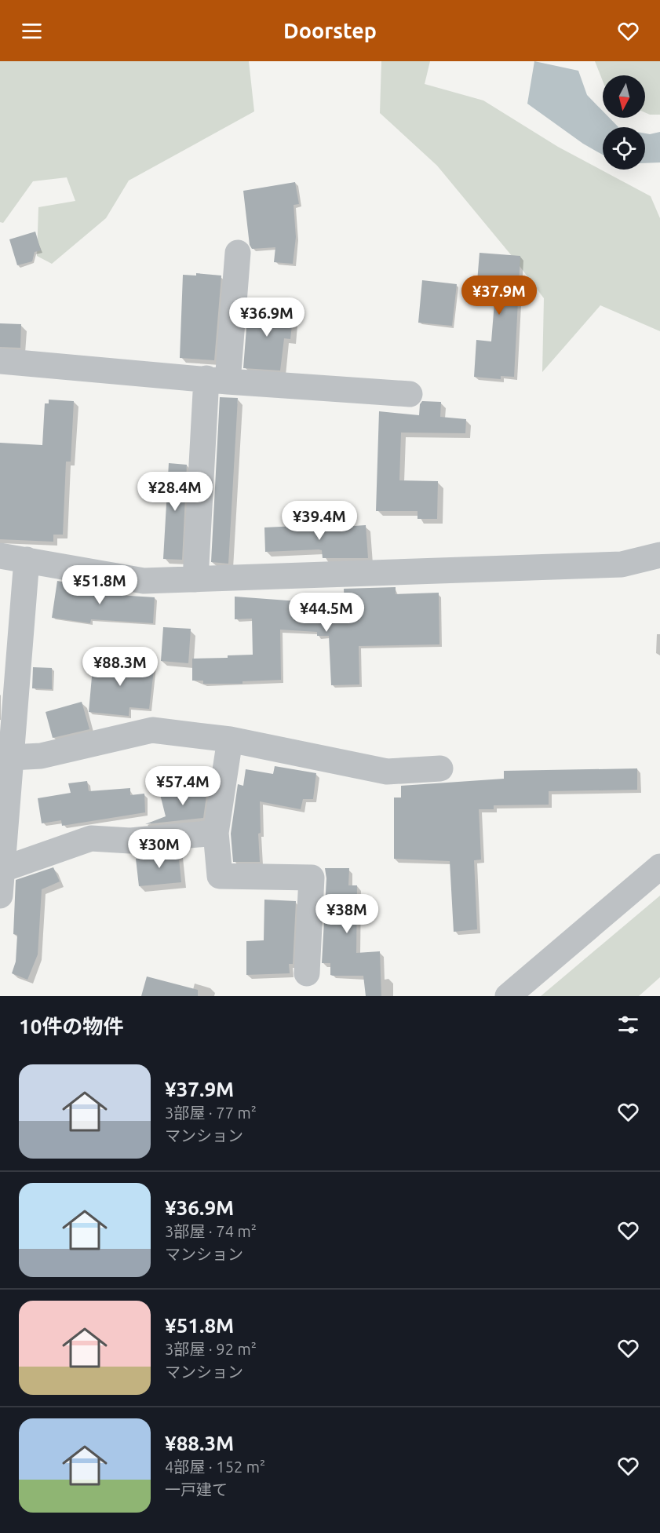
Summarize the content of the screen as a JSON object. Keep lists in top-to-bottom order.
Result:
{
  "north": "bottom",
  "page": {
    "header": "Doorstep",
    "price": [
      "¥37.9M",
      "¥36.9M",
      "¥28.4M",
      "¥39.4M",
      "¥51.8M",
      "¥44.5M",
      "¥88.3M",
      "¥57.4M",
      "¥30M",
      "¥38M"
    ],
    "heading": "10件の物件",
    "list": [
      {
        "name": "¥37.9M",
        "note": "3部屋 · 77 m² · マンション"
      },
      {
        "name": "¥36.9M",
        "note": "3部屋 · 74 m² · マンション"
      },
      {
        "name": "¥51.8M",
        "note": "3部屋 · 92 m² · マンション"
      },
      {
        "name": "¥88.3M",
        "note": "4部屋 · 152 m² · 一戸建て"
      }
    ]
  }
}
